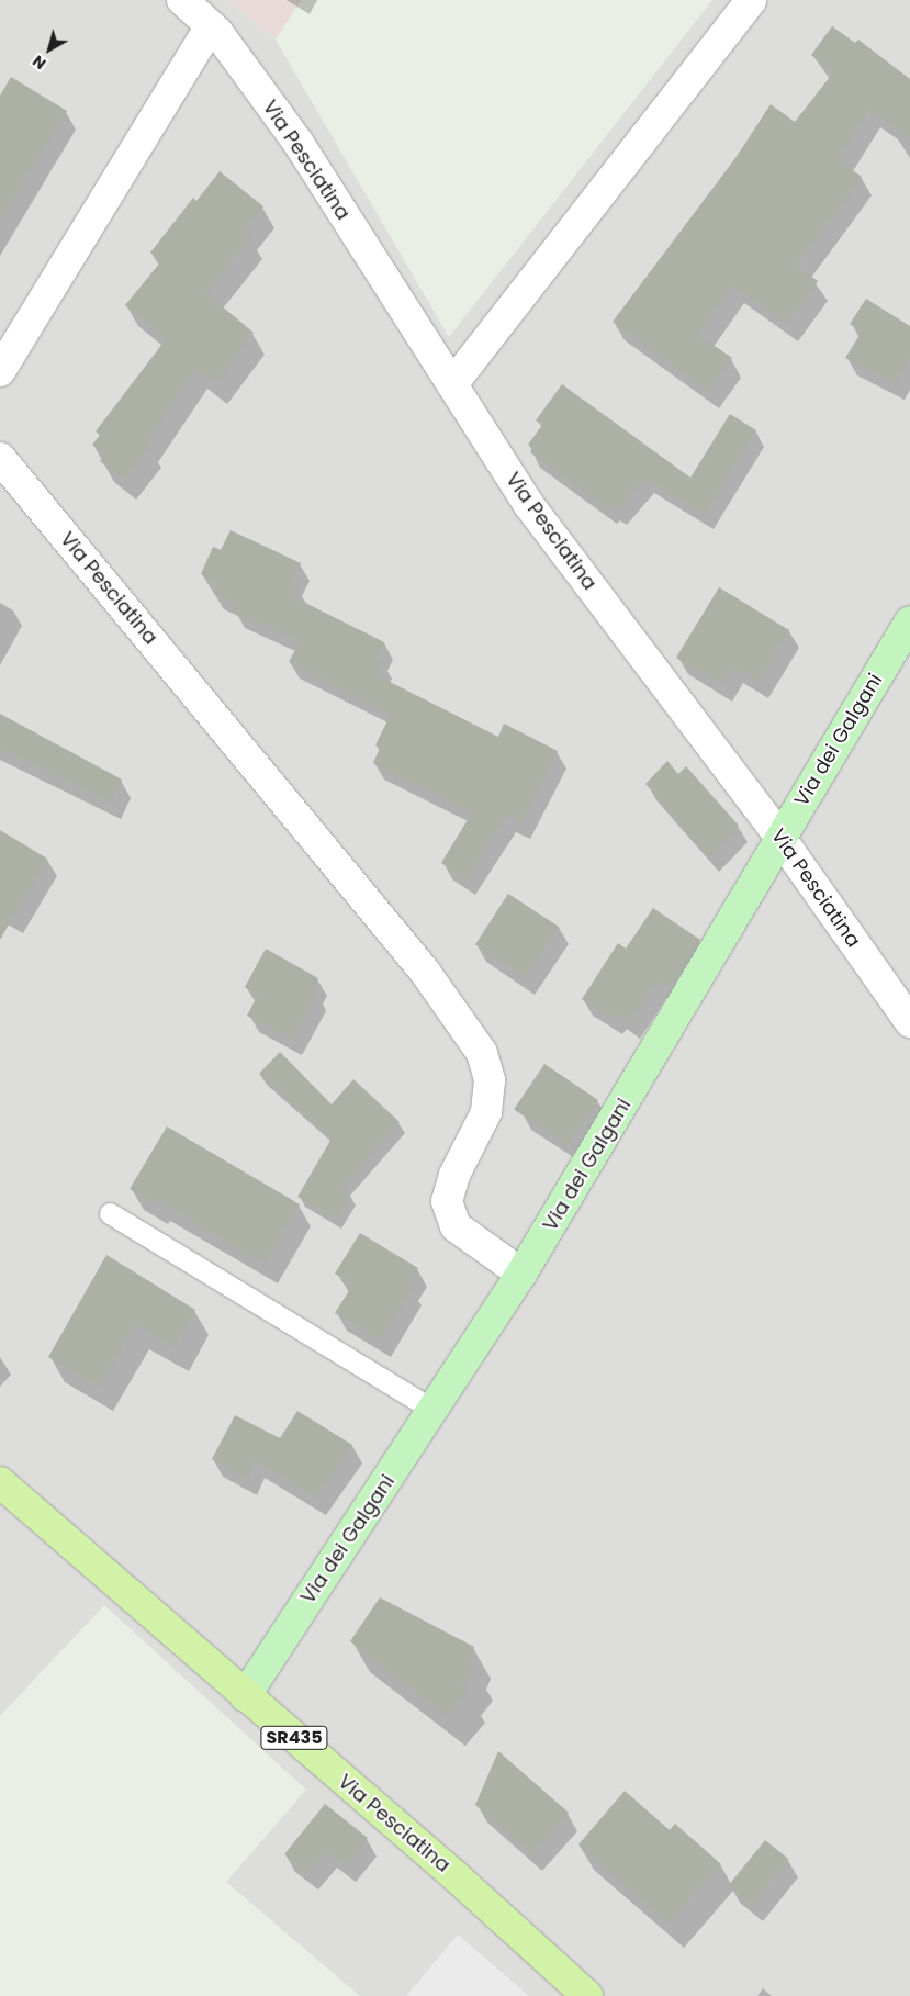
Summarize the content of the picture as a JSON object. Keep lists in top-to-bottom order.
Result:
{
  "streets": {
    "main road": ["Via Pesciatina", "SR435"],
    "street": ["Via dei Galgani"]
  },
  "crossings": [
    ["Via Pesciatina", "Via dei Galgani"]
  ],
  "north": "bottom left"
}
